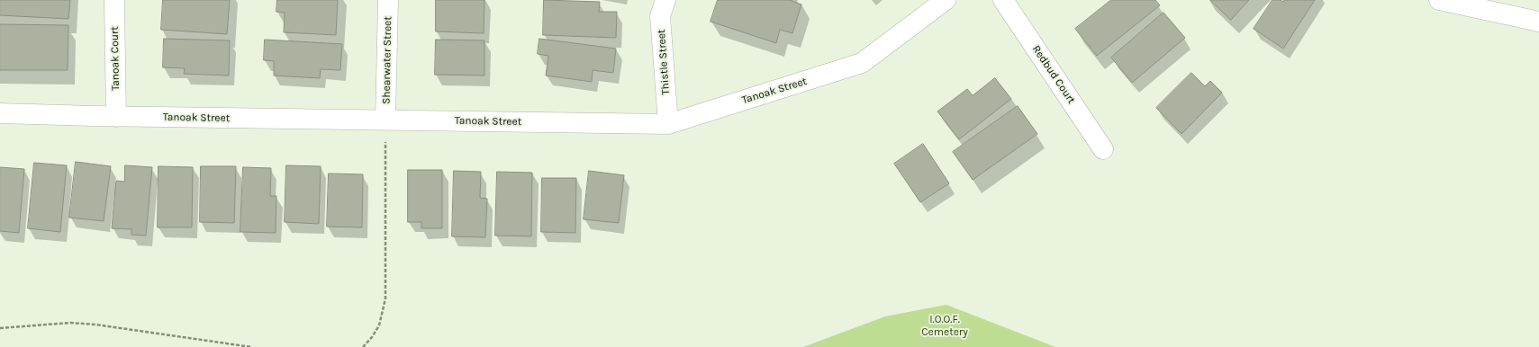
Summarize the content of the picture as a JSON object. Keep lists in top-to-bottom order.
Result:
{
  "streets": {
    "street": [
      "Tanoak Court",
      "Shearwater Street",
      "Thistle Street",
      "Redbud Court",
      "Tanoak Street"
    ]
  },
  "crossings": [
    ["Tanoak Court", "Tanoak Street"],
    ["Shearwater Street", "Tanoak Street"],
    ["Thistle Street", "Tanoak Street"]
  ],
  "parks": ["I.O.O.F. Cemetery"]
}
